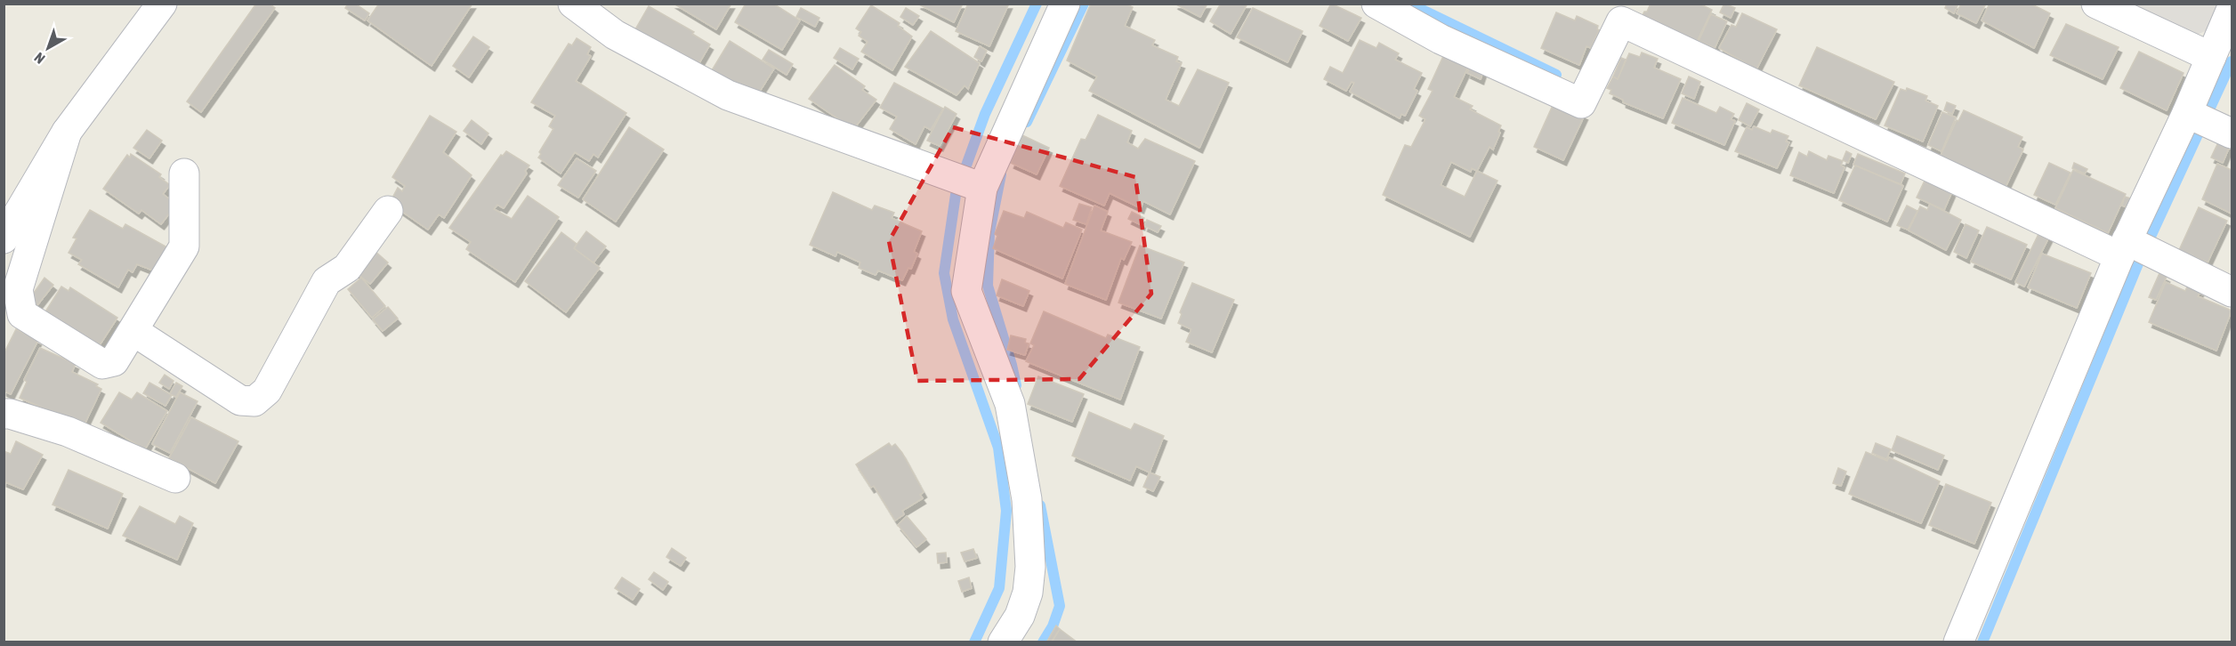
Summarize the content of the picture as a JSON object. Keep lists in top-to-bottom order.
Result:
{
  "north": "bottom left"
}
